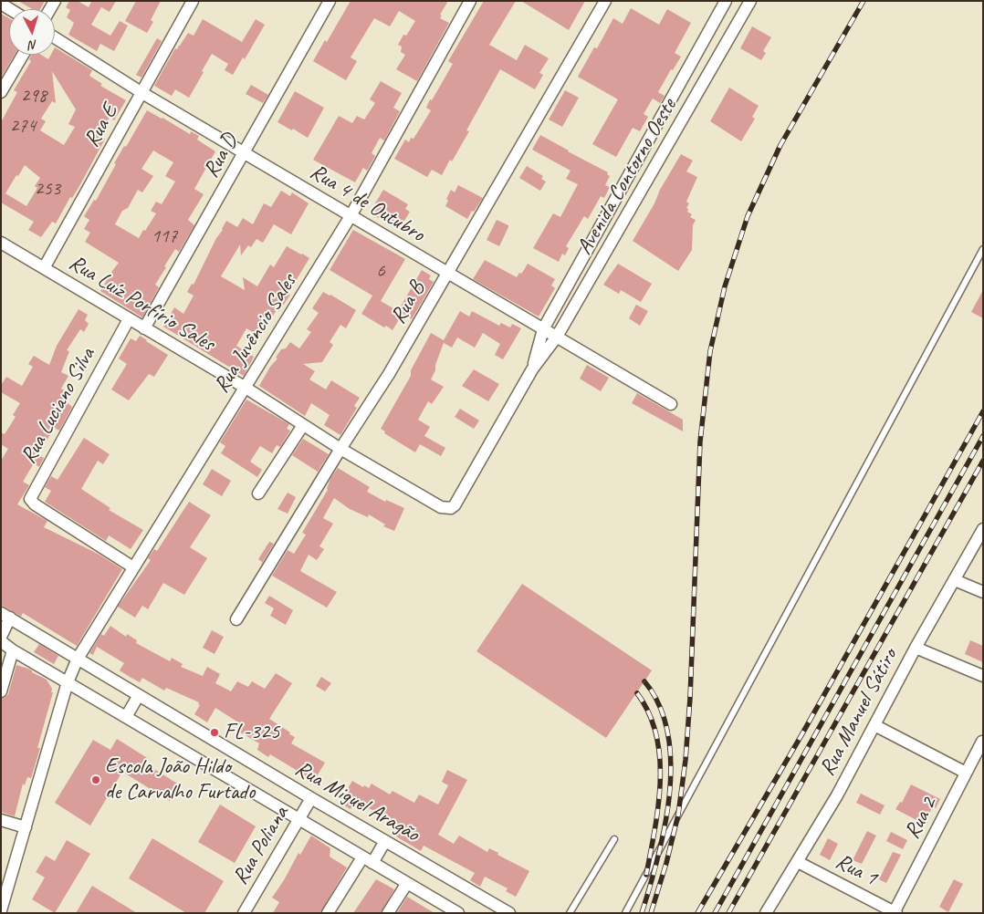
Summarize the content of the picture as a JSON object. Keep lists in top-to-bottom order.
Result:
{
  "streets": {
    "street": [
      "Rua E",
      "Rua D",
      "Avenida Contorno Oeste",
      "Rua 4 de Outubro",
      "Rua B",
      "Rua Luíz Porfírio Sales",
      "Rua Juvêncio Sales",
      "Rua Luciano Silva",
      "Rua Manuel Sátiro",
      "Rua Miguel Aragão",
      "Rua 2",
      "Rua Poliana",
      "Rua 1"
    ]
  },
  "crossings": [
    ["Rua E", "Rua 4 de Outubro"],
    ["Rua E", "Rua Luíz Porfírio Sales"],
    ["Rua D", "Rua 4 de Outubro"],
    ["Rua D", "Rua Luíz Porfírio Sales"],
    ["Avenida Contorno Oeste", "Rua 4 de Outubro"],
    ["Avenida Contorno Oeste", "Rua Luíz Porfírio Sales"],
    ["Rua 4 de Outubro", "Rua B"],
    ["Rua 4 de Outubro", "Rua Juvêncio Sales"],
    ["Rua B", "Rua Luíz Porfírio Sales"],
    ["Rua Luíz Porfírio Sales", "Rua Juvêncio Sales"],
    ["Rua Luíz Porfírio Sales", "Rua Luciano Silva"],
    ["Rua Juvêncio Sales", "Rua Luciano Silva"],
    ["Rua Juvêncio Sales", "Rua Miguel Aragão"],
    ["Rua Manuel Sátiro", "Rua 1"],
    ["Rua Miguel Aragão", "Rua Poliana"],
    ["Rua 2", "Rua 1"]
  ],
  "places": ["FL-325", "Escola João Hildo de Carvalho Furtado"],
  "house_numbers": [
    "298",
    "274",
    "253",
    "117",
    "6"
  ],
  "north": "bottom"
}
